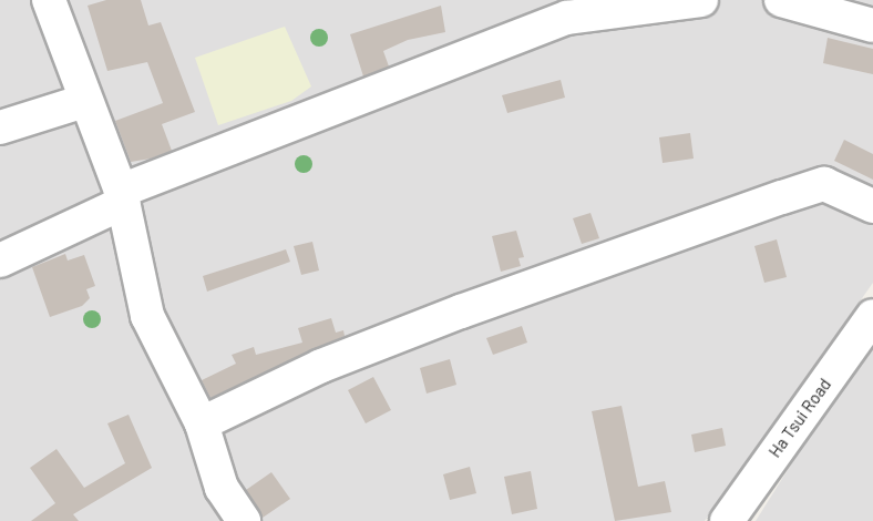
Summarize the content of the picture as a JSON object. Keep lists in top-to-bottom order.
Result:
{
  "streets": {
    "street": ["Ha Tsui Road"]
  }
}
